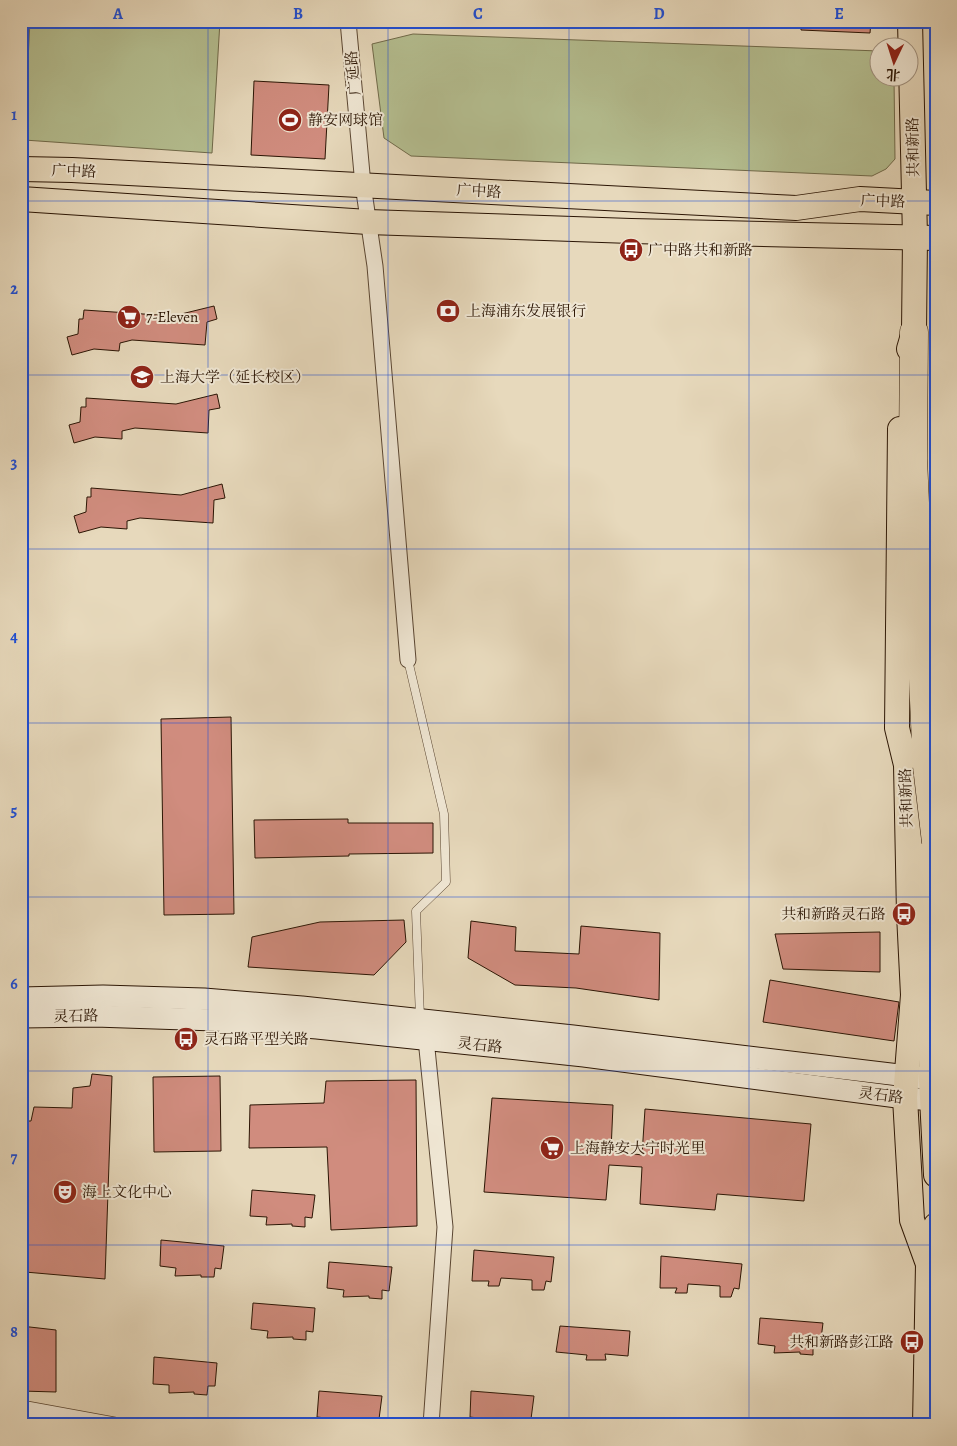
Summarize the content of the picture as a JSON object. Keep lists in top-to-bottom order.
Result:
{
  "streets": {
    "main road": ["共和新路", "广中路", "灵石路"],
    "street": ["广延路"]
  },
  "crossings": [
    ["广延路", "广中路"],
    ["共和新路", "广中路"],
    ["共和新路", "灵石路"]
  ],
  "places": {
    "sports": ["静安网球馆"],
    "bus stop": [
      "广中路共和新路",
      "共和新路灵石路",
      "灵石路平型关路",
      "共和新路彭江路"
    ],
    "bank": ["上海浦东发展银行"],
    "supermarket": ["7-Eleven", "上海静安大宁时光里"],
    "school or university": ["上海大学（延长校区）"],
    "theatre": ["海上文化中心"]
  },
  "north": "bottom",
  "grid": {
    "columns": [
      "A",
      "B",
      "C",
      "D",
      "E"
    ],
    "rows": [
      "1",
      "2",
      "3",
      "4",
      "5",
      "6",
      "7",
      "8"
    ]
  }
}
